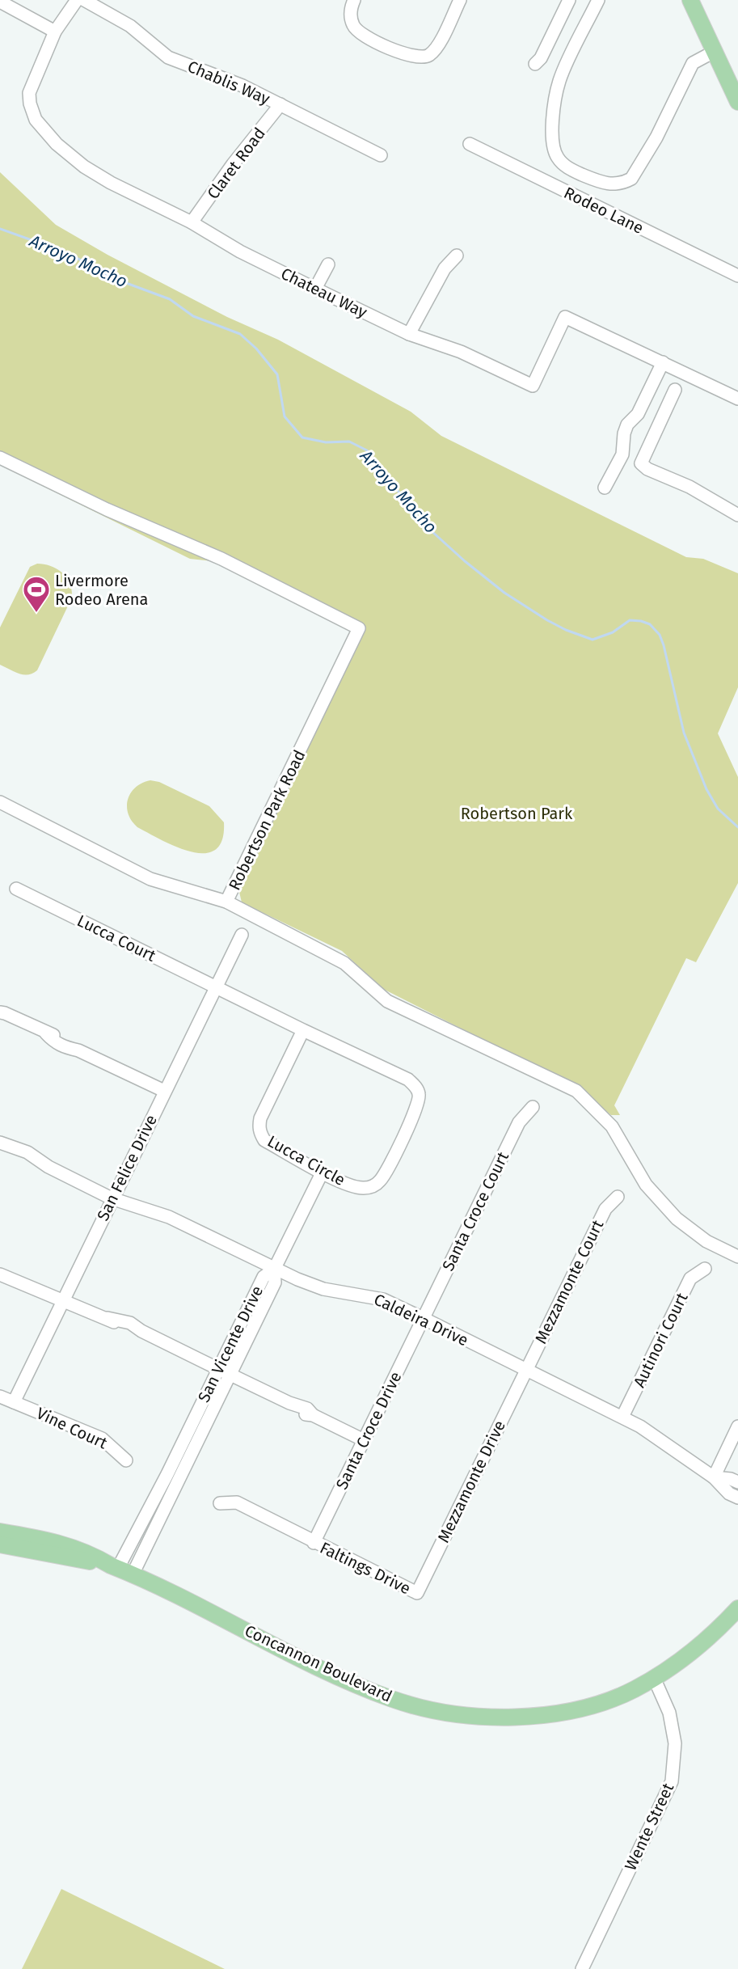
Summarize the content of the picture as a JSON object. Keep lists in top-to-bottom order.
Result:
{
  "streets": {
    "main road": ["Concannon Boulevard"],
    "street": [
      "Chablis Way",
      "Claret Road",
      "Rodeo Lane",
      "Chateau Way",
      "Robertson Park Road",
      "Lucca Court",
      "Lucca Circle",
      "San Felice Drive",
      "Santa Croce Court",
      "Mezzamonte Court",
      "Caldeira Drive",
      "Autinori Court",
      "San Vicente Drive",
      "Vine Court",
      "Santa Croce Drive",
      "Mezzamonte Drive",
      "Faltings Drive",
      "Wente Street"
    ]
  },
  "crossings": [
    ["Chablis Way", "Claret Road"],
    ["Claret Road", "Chateau Way"],
    ["Lucca Court", "Lucca Circle"],
    ["Lucca Court", "San Felice Drive"],
    ["Lucca Circle", "San Felice Drive"],
    ["San Felice Drive", "Caldeira Drive"],
    ["San Felice Drive", "Vine Court"],
    ["Santa Croce Court", "Caldeira Drive"],
    ["Santa Croce Court", "Santa Croce Drive"],
    ["Mezzamonte Court", "Caldeira Drive"],
    ["Mezzamonte Court", "Mezzamonte Drive"],
    ["Caldeira Drive", "Autinori Court"],
    ["Caldeira Drive", "San Vicente Drive"],
    ["Caldeira Drive", "Santa Croce Drive"],
    ["Caldeira Drive", "Mezzamonte Drive"],
    ["San Vicente Drive", "Concannon Boulevard"],
    ["Santa Croce Drive", "Faltings Drive"],
    ["Mezzamonte Drive", "Faltings Drive"],
    ["Concannon Boulevard", "Wente Street"]
  ],
  "water": ["Arroyo Mocho"],
  "parks": ["Robertson Park"],
  "places": {
    "sports": ["Livermore Rodeo Arena"]
  }
}
